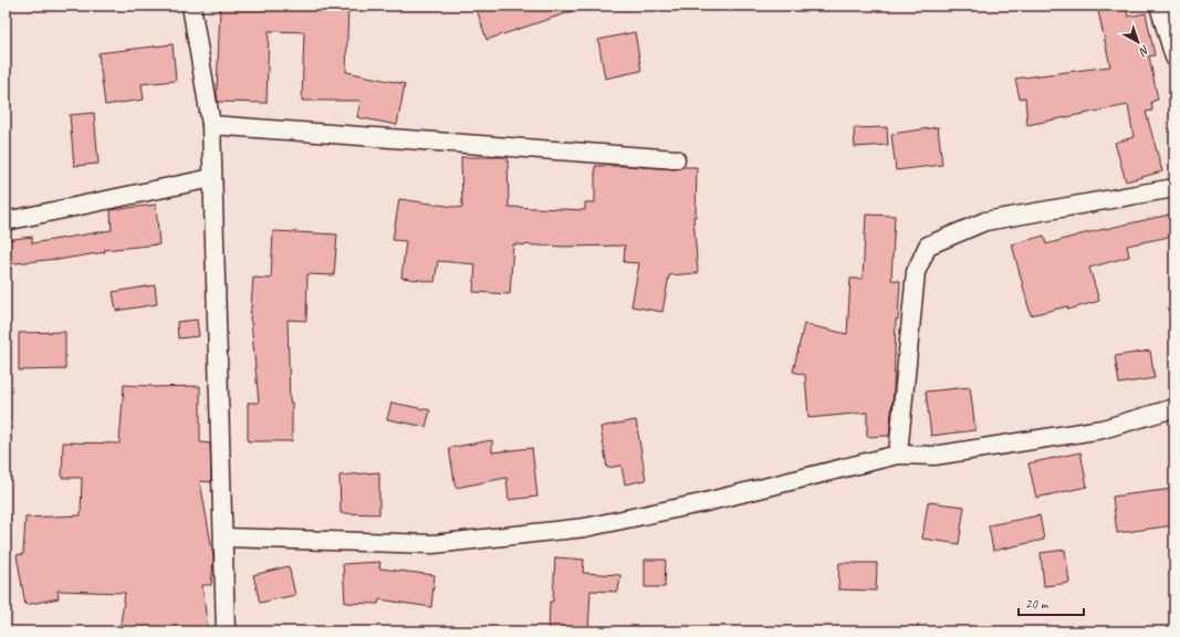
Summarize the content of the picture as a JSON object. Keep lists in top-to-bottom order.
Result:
{
  "scale_bar": "20 m",
  "north": "bottom right"
}
